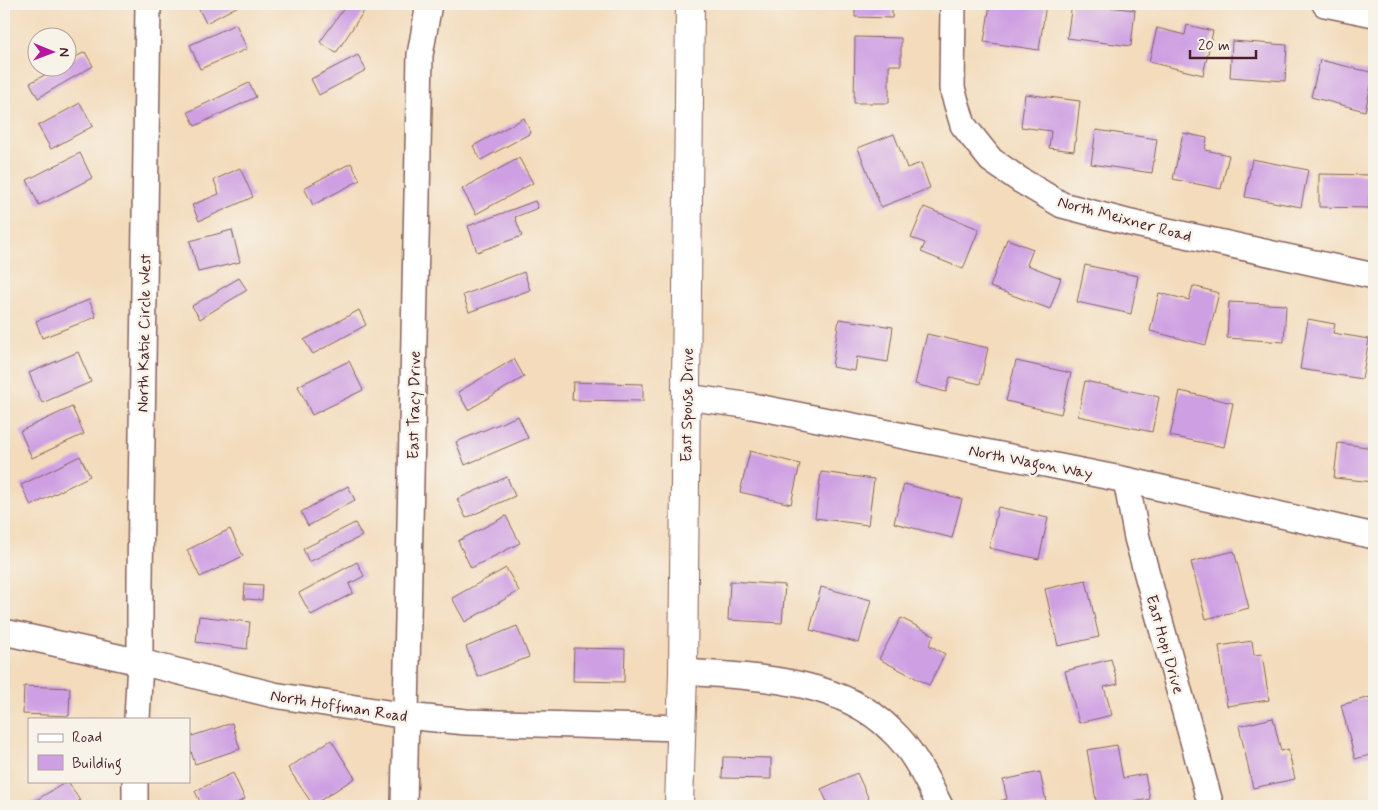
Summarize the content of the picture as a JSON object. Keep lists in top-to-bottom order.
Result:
{
  "streets": {
    "street": [
      "North Meixner Road",
      "North Katie Circle West",
      "East Tracy Drive",
      "East Spouse Drive",
      "North Wagon Way",
      "East Hopi Drive",
      "North Hoffman Road"
    ]
  },
  "crossings": [
    ["North Katie Circle West", "North Hoffman Road"],
    ["East Tracy Drive", "North Hoffman Road"],
    ["East Spouse Drive", "North Wagon Way"],
    ["East Spouse Drive", "North Hoffman Road"],
    ["North Wagon Way", "East Hopi Drive"]
  ],
  "legend": ["Road", "Building"],
  "scale_bar": "20 m",
  "north": "right"
}
